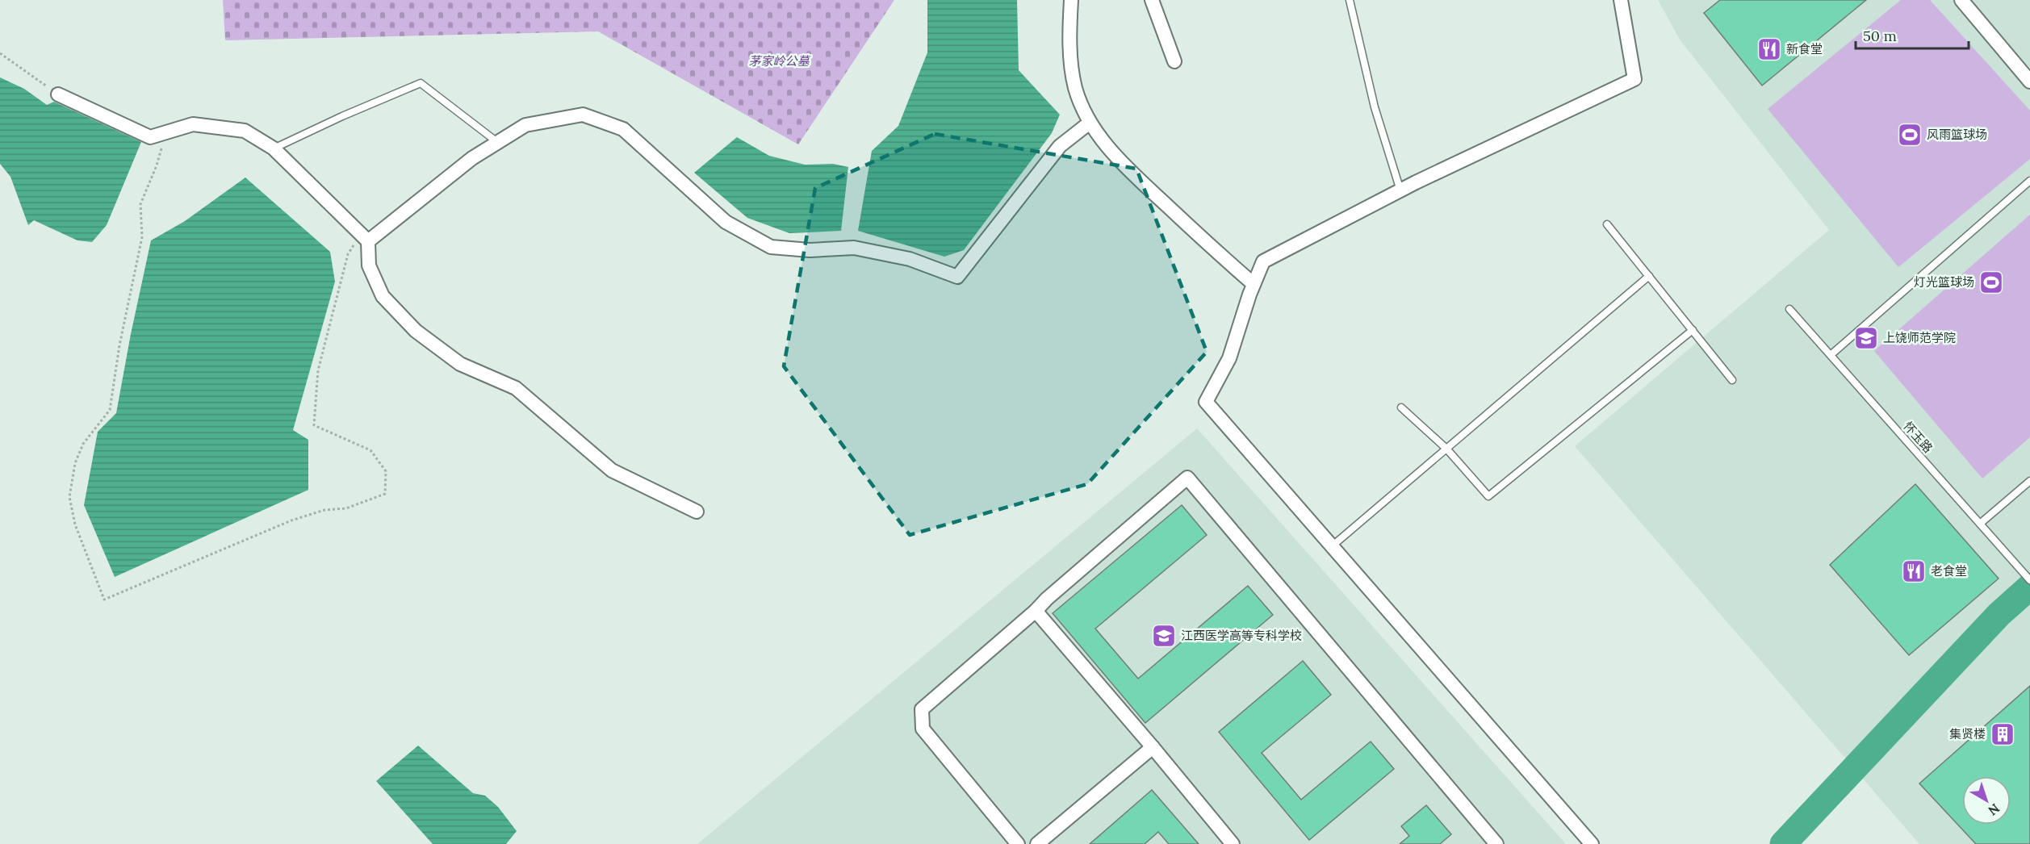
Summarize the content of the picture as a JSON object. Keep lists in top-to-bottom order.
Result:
{
  "streets": {
    "lane": ["怀玉路"]
  },
  "parks": ["茅家岭公墓"],
  "places": {
    "restaurant": ["新食堂", "老食堂"],
    "sports": ["风雨篮球场", "灯光篮球场"],
    "school or university": ["上饶师范学院", "江西医学高等专科学校"],
    "building": ["集贤楼"]
  },
  "scale_bar": "50 m",
  "north": "bottom right"
}
